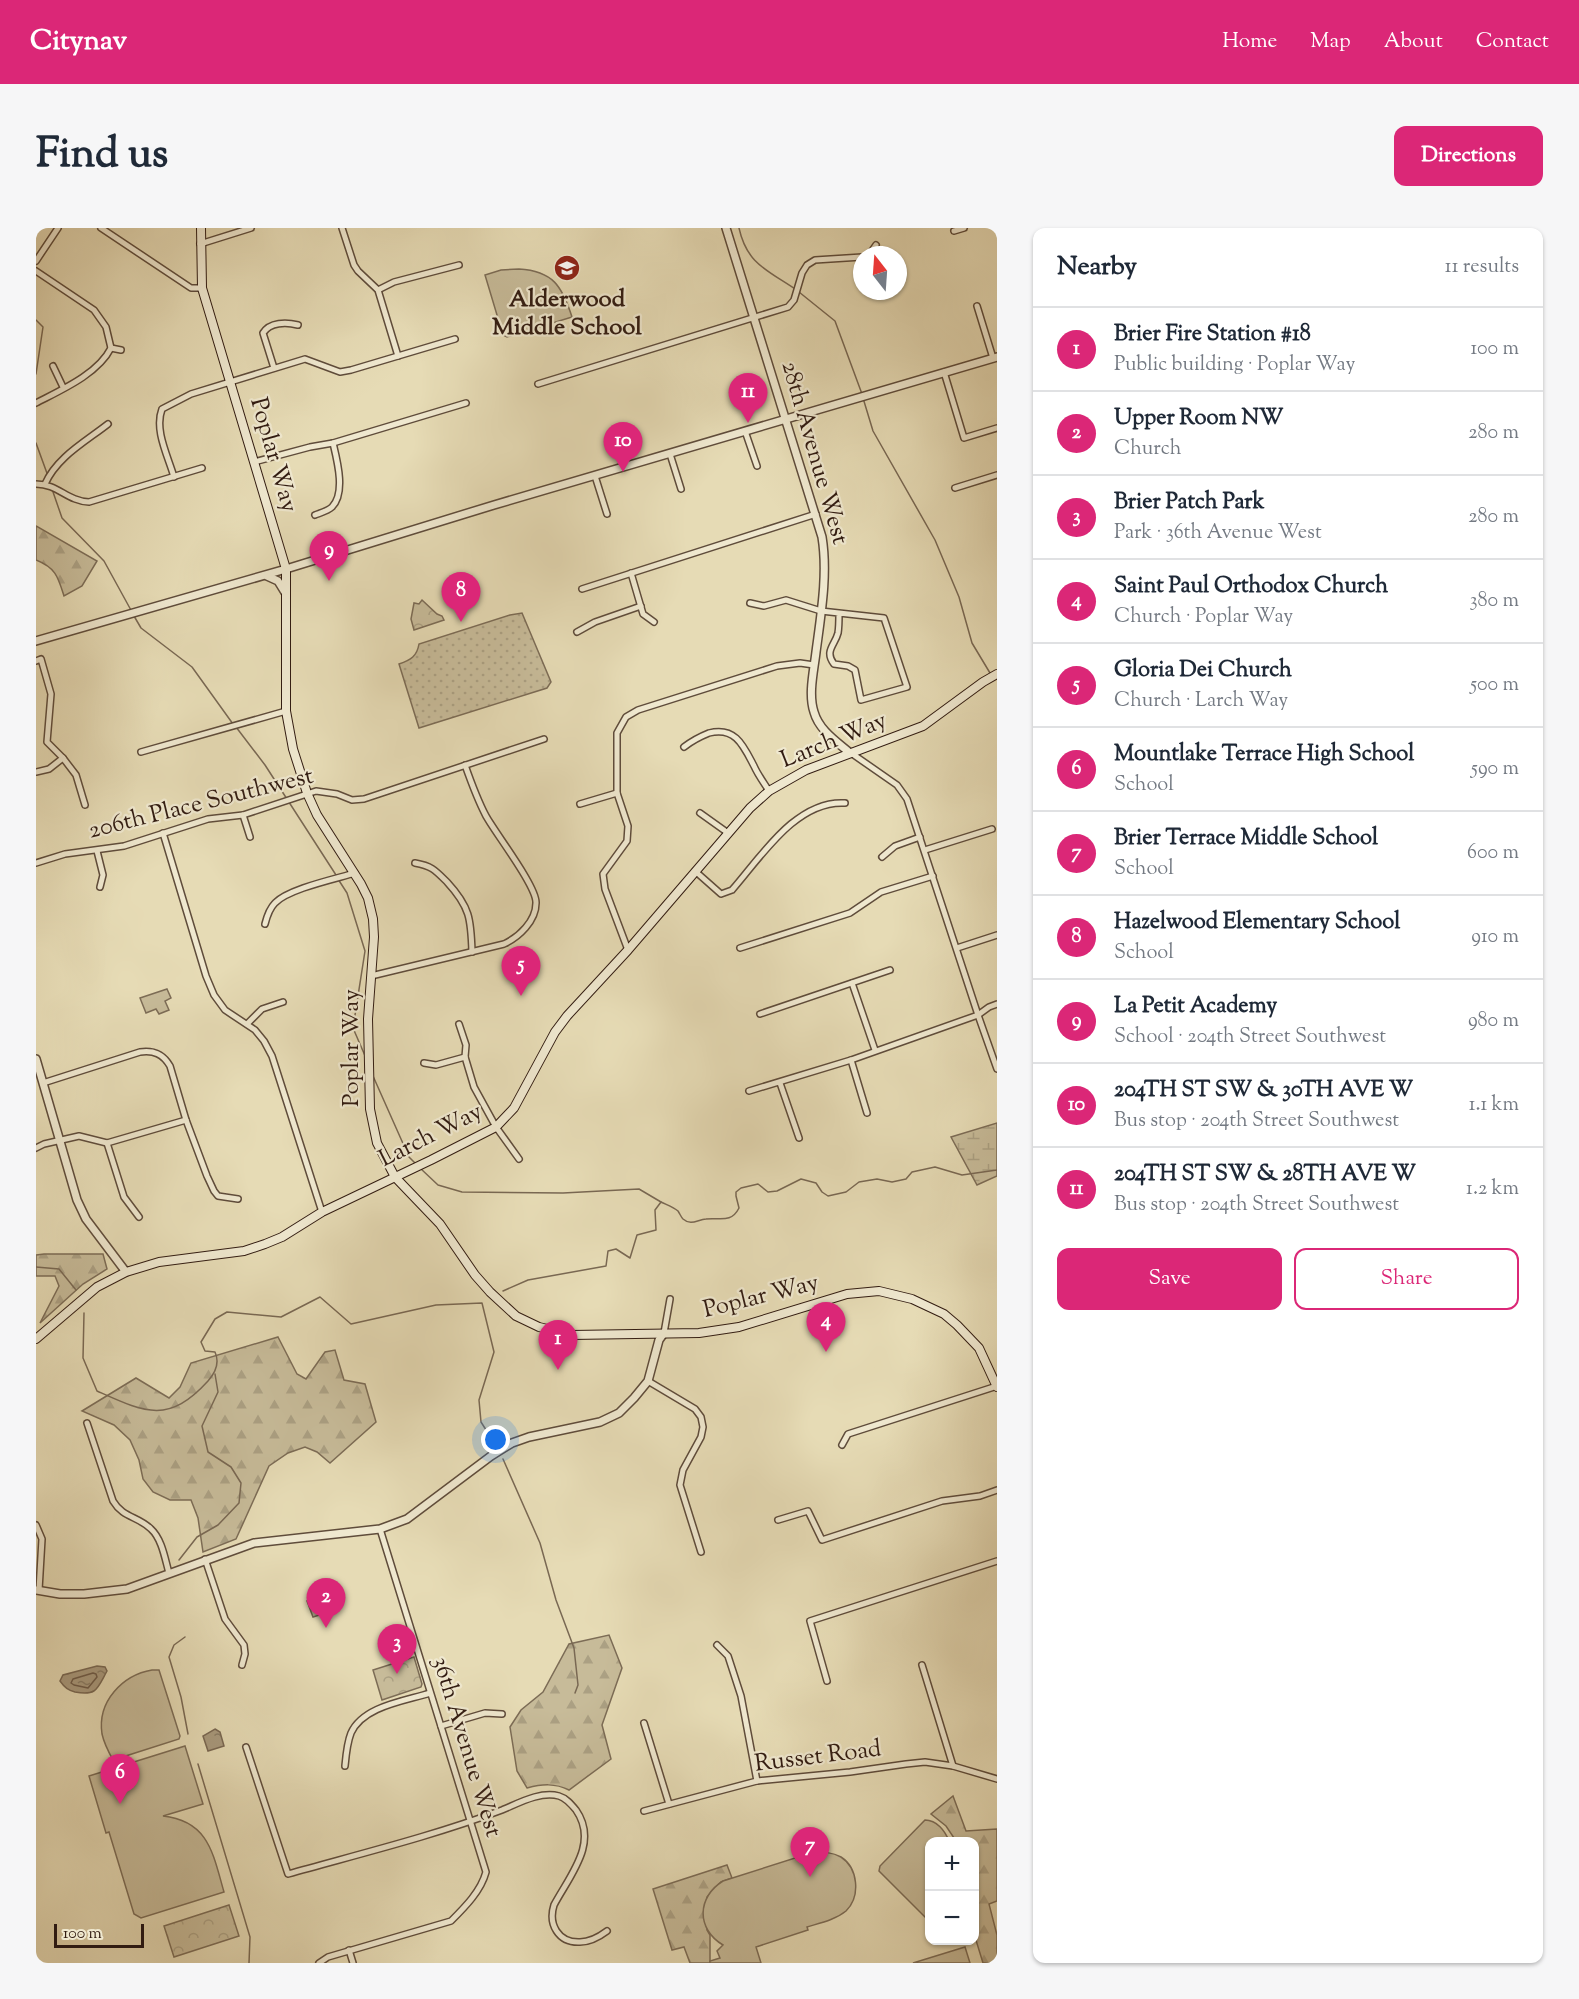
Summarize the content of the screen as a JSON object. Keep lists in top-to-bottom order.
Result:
{
  "streets": {
    "main road": ["Poplar Way", "Larch Way"],
    "street": [
      "28th Avenue West",
      "206th Place Southwest",
      "36th Avenue West",
      "Russet Road"
    ]
  },
  "crossings": [
    ["28th Avenue West", "Larch Way"],
    ["Poplar Way", "Larch Way"],
    ["Poplar Way", "206th Place Southwest"]
  ],
  "places": {
    "school or university": ["Alderwood Middle School"]
  },
  "scale_bar": "100 m",
  "north": "top",
  "page": {
    "header": "Citynav",
    "nav": [
      "Home",
      "Map",
      "About",
      "Contact"
    ],
    "title": "Find us",
    "buttons": [
      "Directions",
      ["Save", "Share"]
    ],
    "heading": ["Nearby", "11 results"],
    "list": [
      {
        "mark": "1",
        "name": "Brier Fire Station #18",
        "note": "Public building · Poplar Way",
        "value": "100 m"
      },
      {
        "mark": "2",
        "name": "Upper Room NW",
        "note": "Church",
        "value": "280 m"
      },
      {
        "mark": "3",
        "name": "Brier Patch Park",
        "note": "Park · 36th Avenue West",
        "value": "280 m"
      },
      {
        "mark": "4",
        "name": "Saint Paul Orthodox Church",
        "note": "Church · Poplar Way",
        "value": "380 m"
      },
      {
        "mark": "5",
        "name": "Gloria Dei Church",
        "note": "Church · Larch Way",
        "value": "500 m"
      },
      {
        "mark": "6",
        "name": "Mountlake Terrace High School",
        "note": "School",
        "value": "590 m"
      },
      {
        "mark": "7",
        "name": "Brier Terrace Middle School",
        "note": "School",
        "value": "600 m"
      },
      {
        "mark": "8",
        "name": "Hazelwood Elementary School",
        "note": "School",
        "value": "910 m"
      },
      {
        "mark": "9",
        "name": "La Petit Academy",
        "note": "School · 204th Street Southwest",
        "value": "980 m"
      },
      {
        "mark": "10",
        "name": "204TH ST SW & 30TH AVE W",
        "note": "Bus stop · 204th Street Southwest",
        "value": "1.1 km"
      },
      {
        "mark": "11",
        "name": "204TH ST SW & 28TH AVE W",
        "note": "Bus stop · 204th Street Southwest",
        "value": "1.2 km"
      }
    ],
    "pins": [
      "11",
      "10",
      "9",
      "8",
      "5",
      "4",
      "1",
      "2",
      "3",
      "6",
      "7"
    ],
    "map_buttons": ["+", "−"],
    "scale": "100 m"
  }
}
